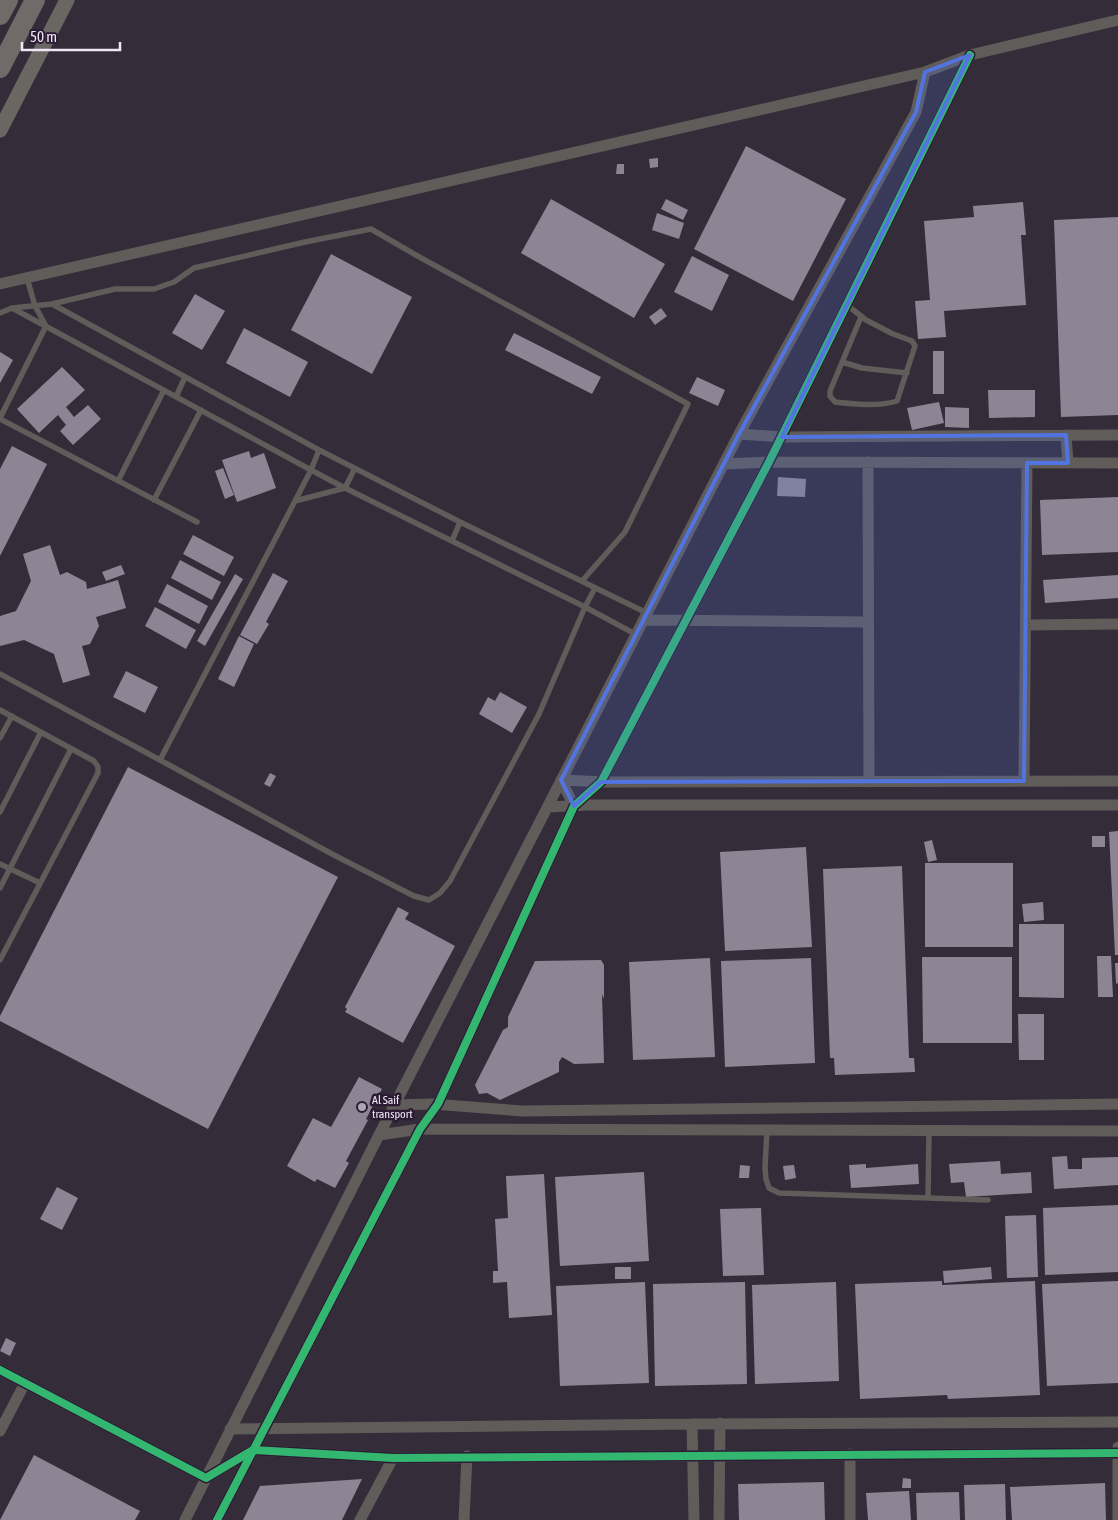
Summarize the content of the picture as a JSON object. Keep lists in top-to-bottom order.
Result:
{
  "places": ["Al Saif transport"],
  "scale_bar": "50 m"
}
